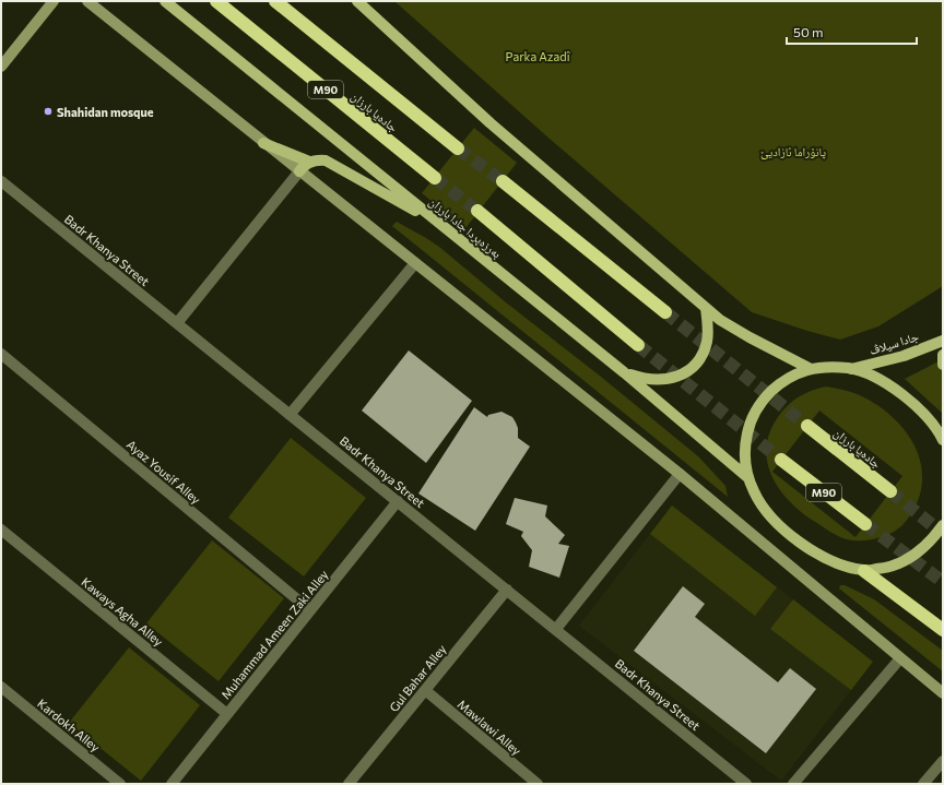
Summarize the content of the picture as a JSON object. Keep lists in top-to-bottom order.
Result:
{
  "streets": {
    "highway": ["M90", "جادەیا بارزان"],
    "main road": ["بەرزەپردا جادا بارزان", "جادا سیلاڤ"],
    "street": [
      "Badr Khanya Street",
      "Ayaz Yousif Alley",
      "Kaways Agha Alley",
      "Muhammad Ameen Zaki Alley",
      "Gul Bahar Alley",
      "Kardokh Alley",
      "Mawlawi Alley"
    ]
  },
  "crossings": [
    ["Badr Khanya Street", "Muhammad Ameen Zaki Alley"],
    ["Badr Khanya Street", "Gul Bahar Alley"],
    ["Ayaz Yousif Alley", "Muhammad Ameen Zaki Alley"],
    ["Kaways Agha Alley", "Muhammad Ameen Zaki Alley"],
    ["Gul Bahar Alley", "Mawlawi Alley"]
  ],
  "parks": ["Parka Azadî", "پانۆراما ئازادیێ"],
  "places": ["Shahidan mosque"],
  "scale_bar": "50 m"
}
